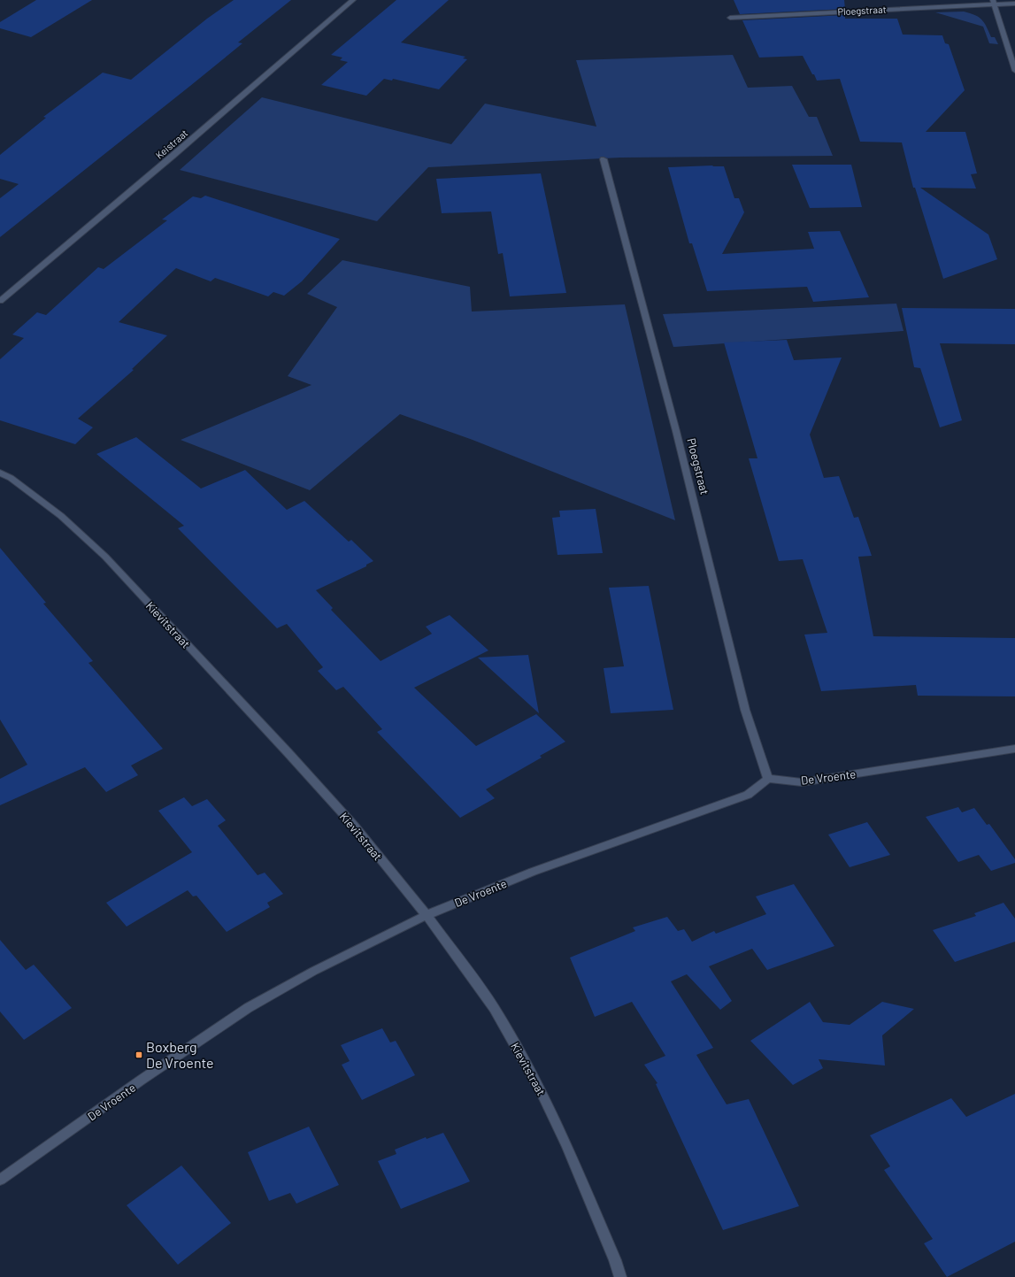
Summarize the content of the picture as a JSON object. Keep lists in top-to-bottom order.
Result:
{
  "streets": {
    "street": [
      "Ploegstraat",
      "Keistraat",
      "Kievitstraat",
      "De Vroente"
    ]
  },
  "crossings": [
    ["Ploegstraat", "De Vroente"],
    ["Kievitstraat", "De Vroente"]
  ],
  "places": {
    "transit": ["Boxberg De Vroente"]
  }
}
